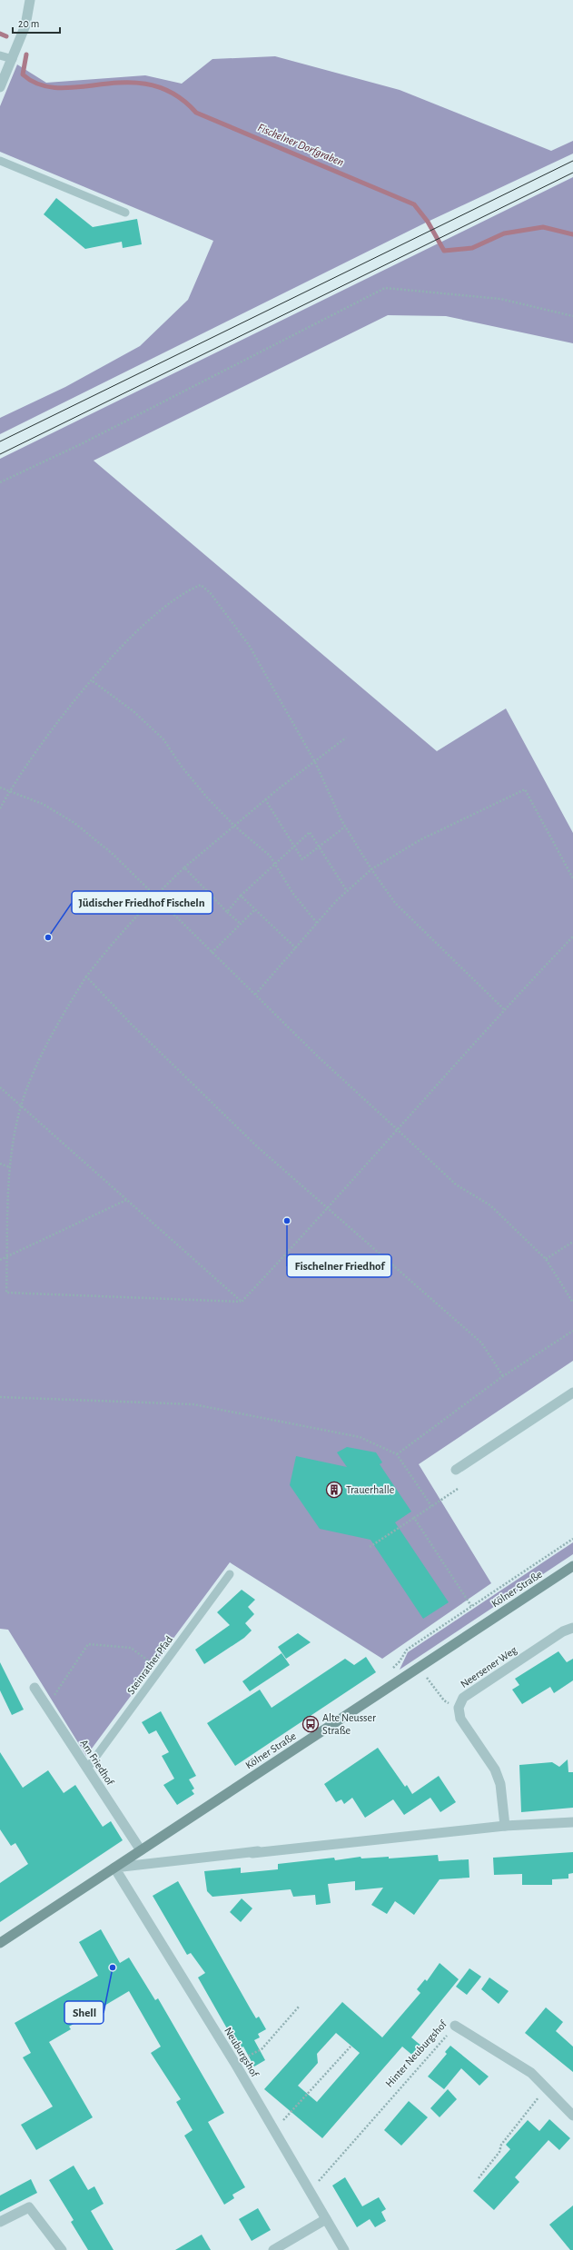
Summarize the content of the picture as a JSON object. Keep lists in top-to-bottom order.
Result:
{
  "streets": {
    "main road": ["Kölner Straße"],
    "street": [
      "Neersener Weg",
      "Am Friedhof",
      "Neuburgshof",
      "Hinter Neuburgshof"
    ],
    "lane": ["Steinrather Pfad"]
  },
  "crossings": [
    ["Kölner Straße", "Am Friedhof"],
    ["Kölner Straße", "Neuburgshof"],
    ["Steinrather Pfad", "Am Friedhof"],
    ["Neuburgshof", "Hinter Neuburgshof"]
  ],
  "water": ["Fischelner Dorfgraben"],
  "places": {
    "other": ["Jüdischer Friedhof Fischeln", "Fischelner Friedhof", "Shell"],
    "building": ["Trauerhalle"],
    "bus stop": ["Alte Neusser Straße"]
  },
  "scale_bar": "20 m"
}
